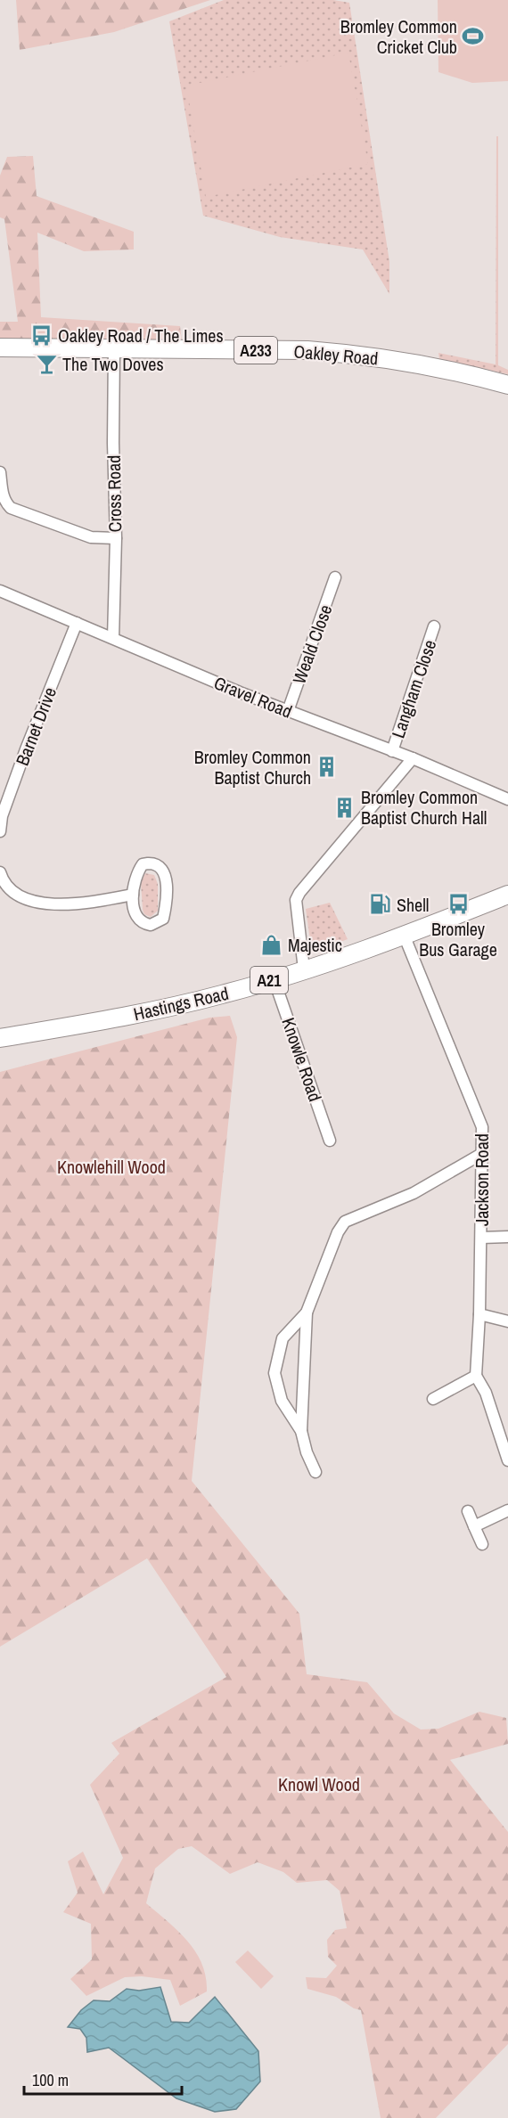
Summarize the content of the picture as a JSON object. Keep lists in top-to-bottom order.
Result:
{
  "streets": {
    "main road": [
      "A233",
      "Oakley Road",
      "A21",
      "Hastings Road"
    ],
    "street": [
      "Cross Road",
      "Weald Close",
      "Langham Close",
      "Gravel Road",
      "Barnet Drive",
      "Knowle Road",
      "Jackson Road"
    ]
  },
  "crossings": [
    ["Oakley Road", "Cross Road"],
    ["Cross Road", "Gravel Road"],
    ["Weald Close", "Gravel Road"],
    ["Langham Close", "Gravel Road"],
    ["Gravel Road", "Barnet Drive"],
    ["Hastings Road", "Knowle Road"],
    ["Hastings Road", "Jackson Road"]
  ],
  "parks": ["Knowlehill Wood", "Knowl Wood"],
  "places": {
    "sports": ["Bromley Common Cricket Club"],
    "bus stop": ["Oakley Road / The Limes", "Bromley Bus Garage"],
    "bar": ["The Two Doves"],
    "building": ["Bromley Common Baptist Church", "Bromley Common Baptist Church Hall"],
    "fuel station": ["Shell"],
    "shop": ["Majestic"]
  },
  "scale_bar": "100 m"
}
